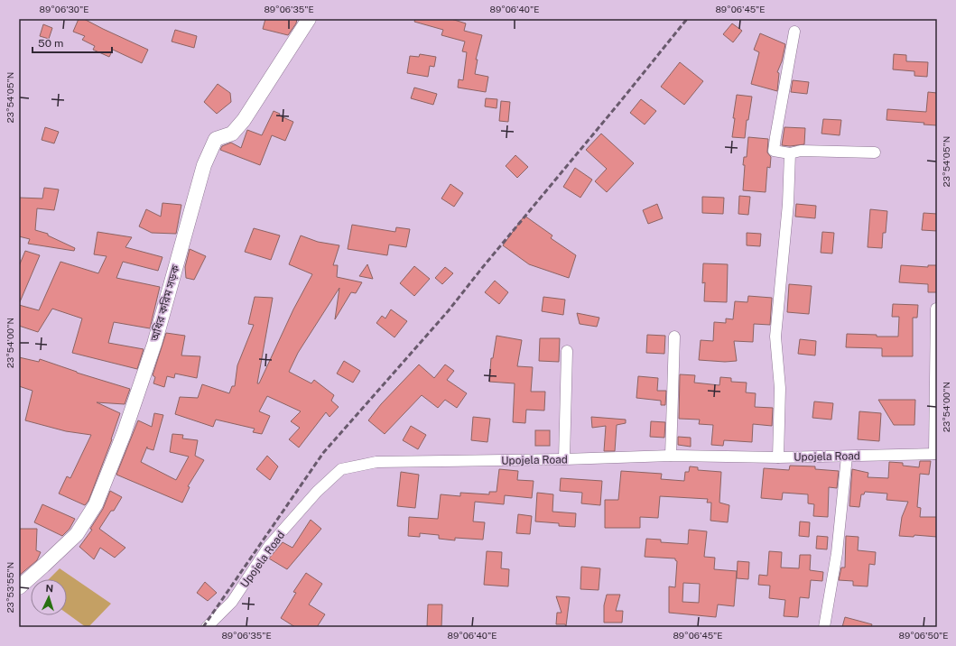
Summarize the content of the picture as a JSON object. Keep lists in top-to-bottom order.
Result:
{
  "streets": {
    "main road": ["অধির করিম সড়ক"],
    "street": ["Upojela Road"]
  },
  "scale_bar": "50 m",
  "north": "top",
  "coordinates": [
    "89°06'30\"E",
    "89°06'35\"E",
    "89°06'40\"E",
    "89°06'45\"E",
    "23°54'05\"N",
    "23°54'00\"N",
    "23°53'55\"N",
    "89°06'50\"E"
  ]
}
